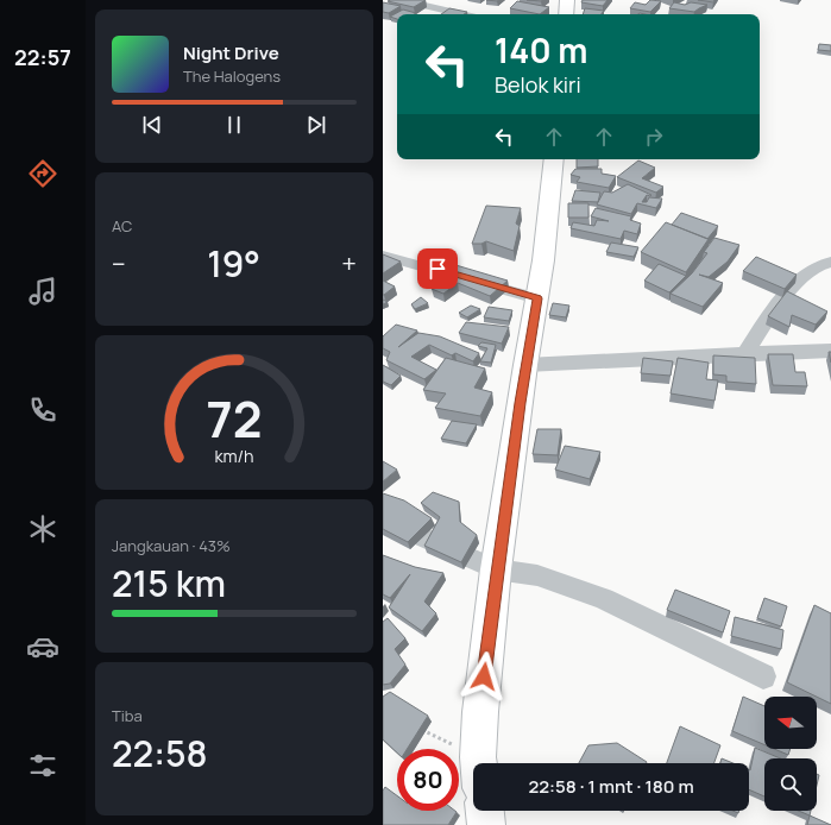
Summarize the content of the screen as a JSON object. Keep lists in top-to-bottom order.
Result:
{
  "north": "left",
  "page": {
    "tabs": "22:57",
    "turn": ["140 m", "Belok kiri"],
    "song": ["Night Drive", "The Halogens"],
    "tile": [
      "AC",
      ["Jangkauan · 43%", "215 km"],
      ["Tiba", "22:58"]
    ],
    "heat": ["−", "19°", "+"],
    "limit": "80",
    "trip": "22:58 · 1 mnt · 180 m",
    "gauge": ["72", "km/h"]
  }
}
